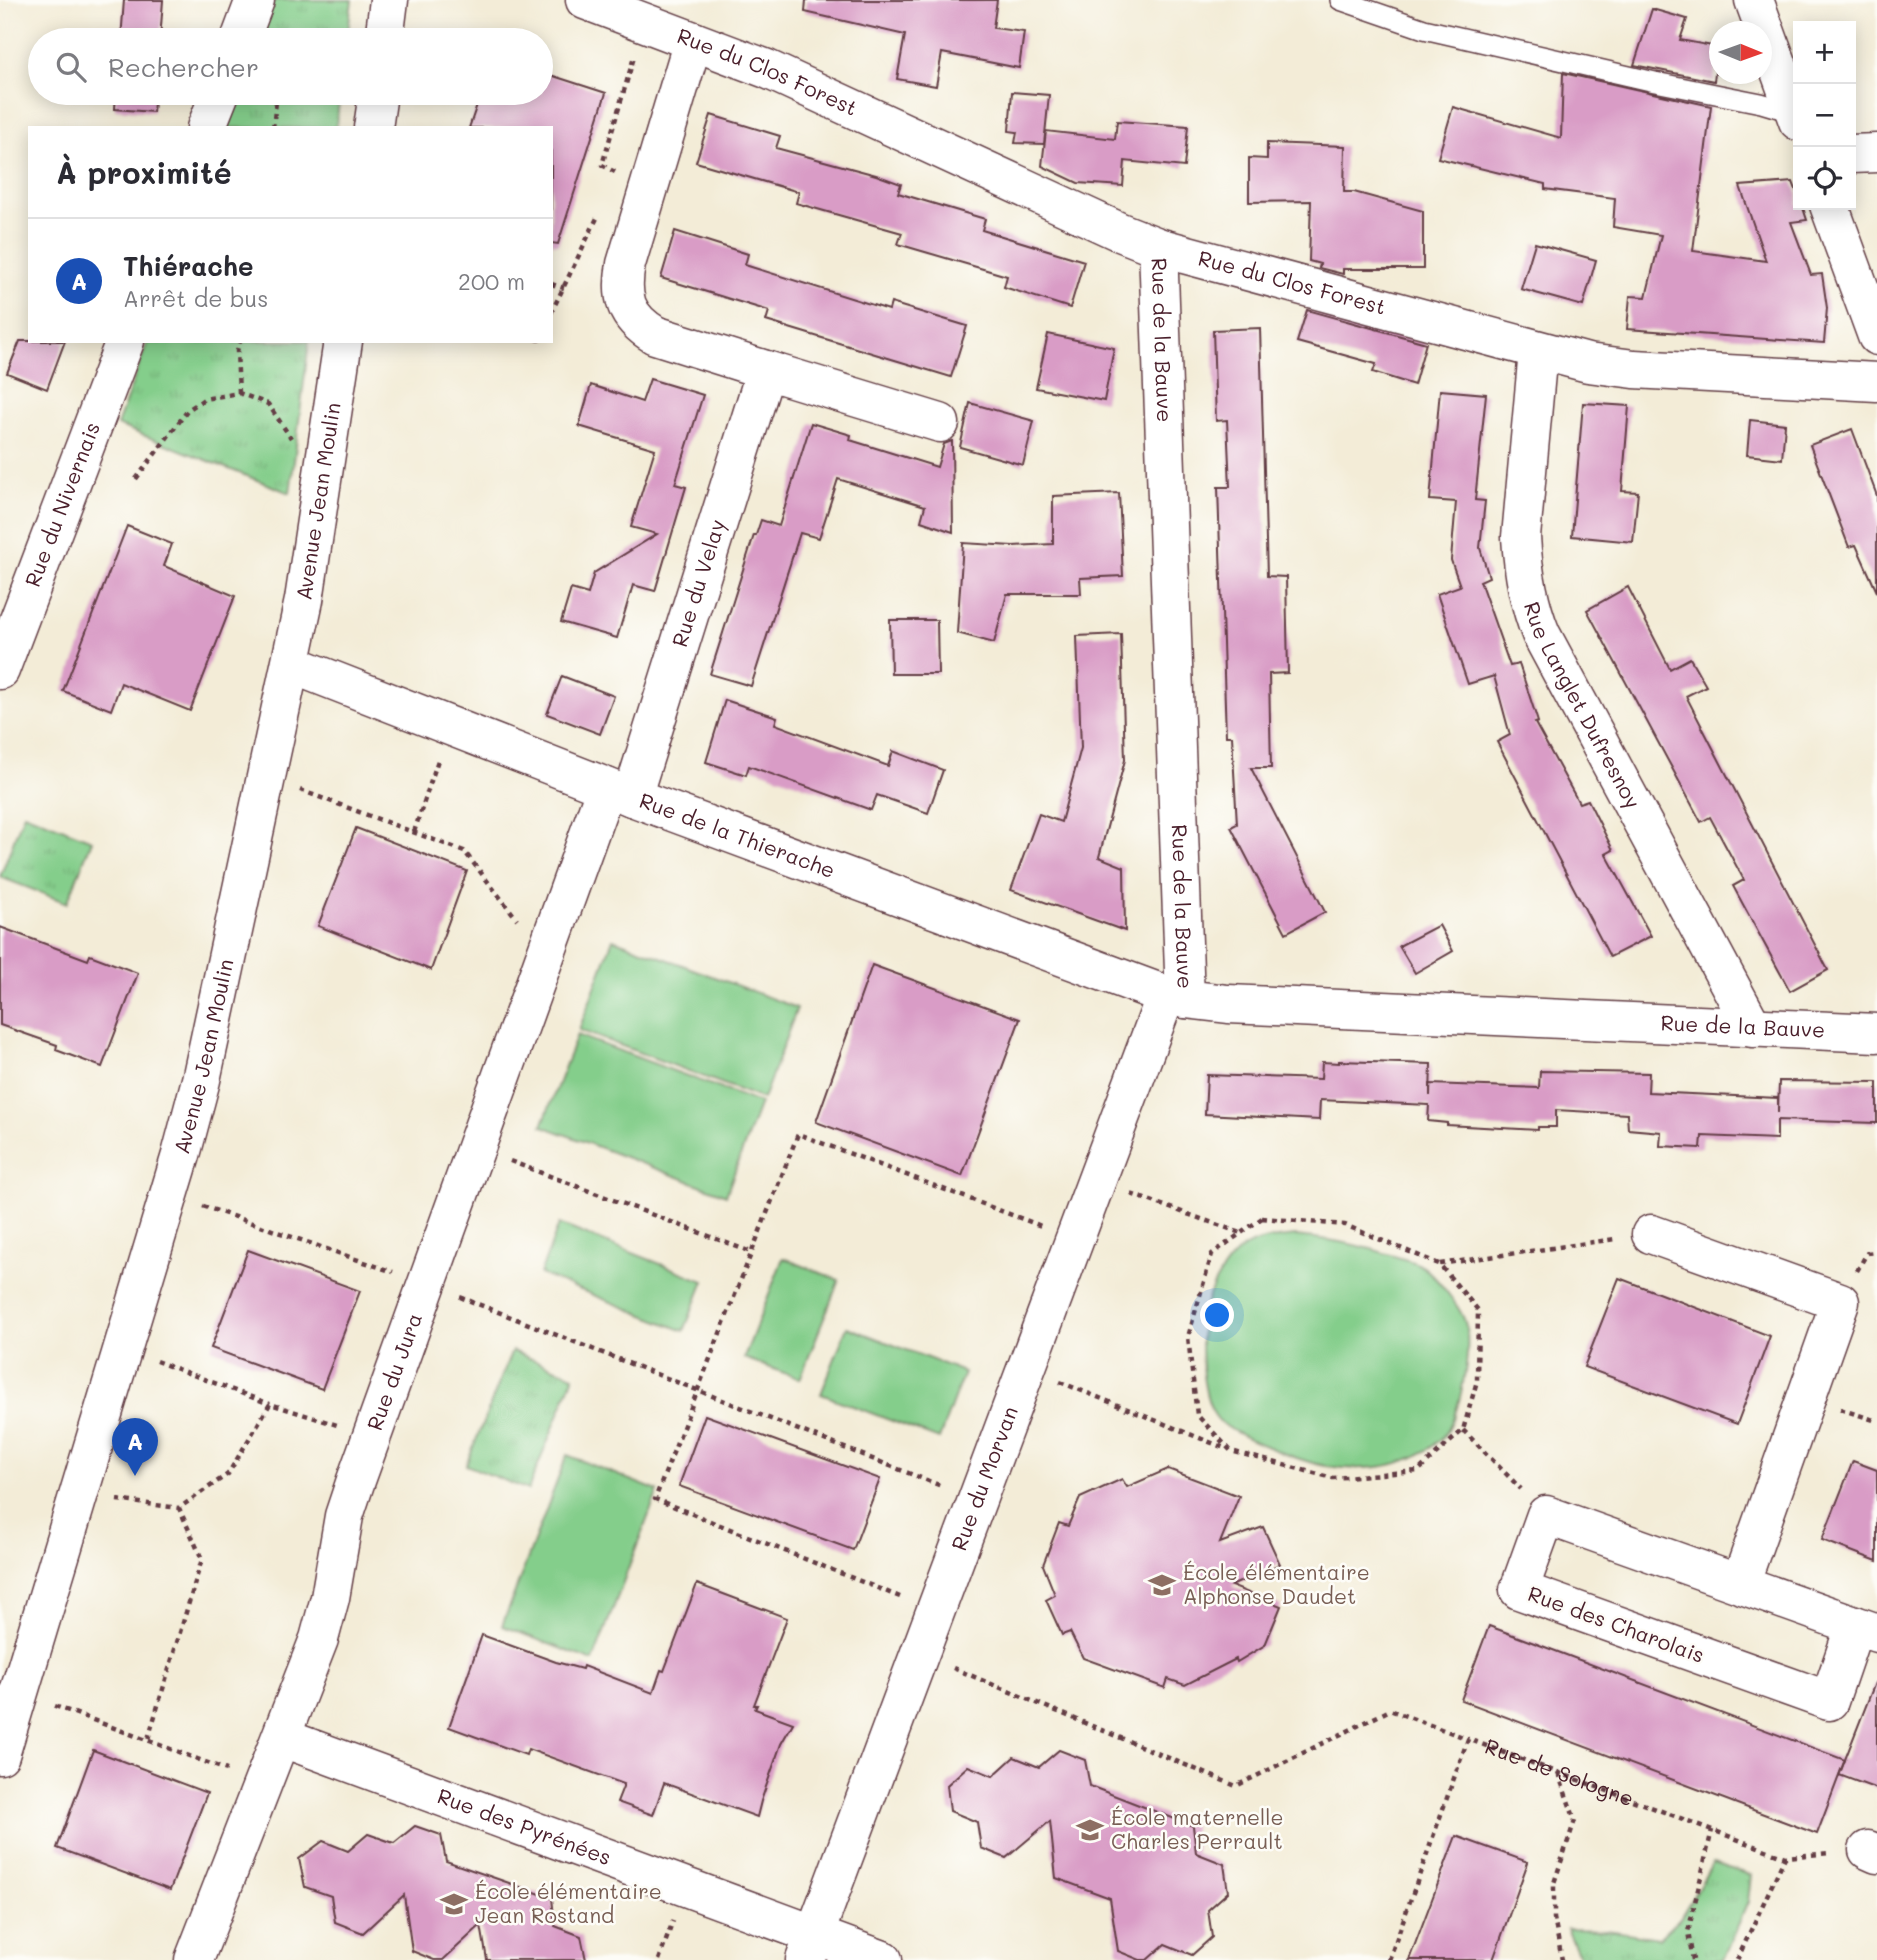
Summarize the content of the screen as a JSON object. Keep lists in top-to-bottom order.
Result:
{
  "streets": {
    "street": [
      "Rue du Clos Forest",
      "Rue de la Bauve",
      "Avenue Jean Moulin",
      "Rue du Nivernais",
      "Rue du Velay",
      "Rue Langlet Dufresnoy",
      "Rue de la Thierache",
      "Rue du Jura",
      "Rue du Morvan",
      "Rue des Charolais",
      "Rue des Pyrénées"
    ],
    "path": ["Rue de Sologne"]
  },
  "crossings": [
    ["Rue du Clos Forest", "Rue de la Bauve"],
    ["Rue du Clos Forest", "Rue Langlet Dufresnoy"],
    ["Rue de la Bauve", "Rue Langlet Dufresnoy"],
    ["Rue de la Bauve", "Rue de la Thierache"],
    ["Rue de la Bauve", "Rue du Morvan"],
    ["Avenue Jean Moulin", "Rue de la Thierache"],
    ["Rue du Velay", "Rue de la Thierache"],
    ["Rue du Velay", "Rue du Jura"],
    ["Rue de la Thierache", "Rue du Jura"],
    ["Rue de la Thierache", "Rue du Morvan"],
    ["Rue du Jura", "Rue des Pyrénées"],
    ["Rue du Morvan", "Rue des Pyrénées"]
  ],
  "places": {
    "school or university": ["École élémentaire Alphonse Daudet", "École maternelle Charles Perrault", "École élémentaire Jean Rostand"]
  },
  "north": "right",
  "page": {
    "map_buttons": ["+", "−"],
    "search": "Rechercher",
    "heading": "À proximité",
    "list": [
      {
        "mark": "A",
        "name": "Thiérache",
        "note": "Arrêt de bus",
        "value": "200 m"
      }
    ],
    "pins": "A"
  }
}
